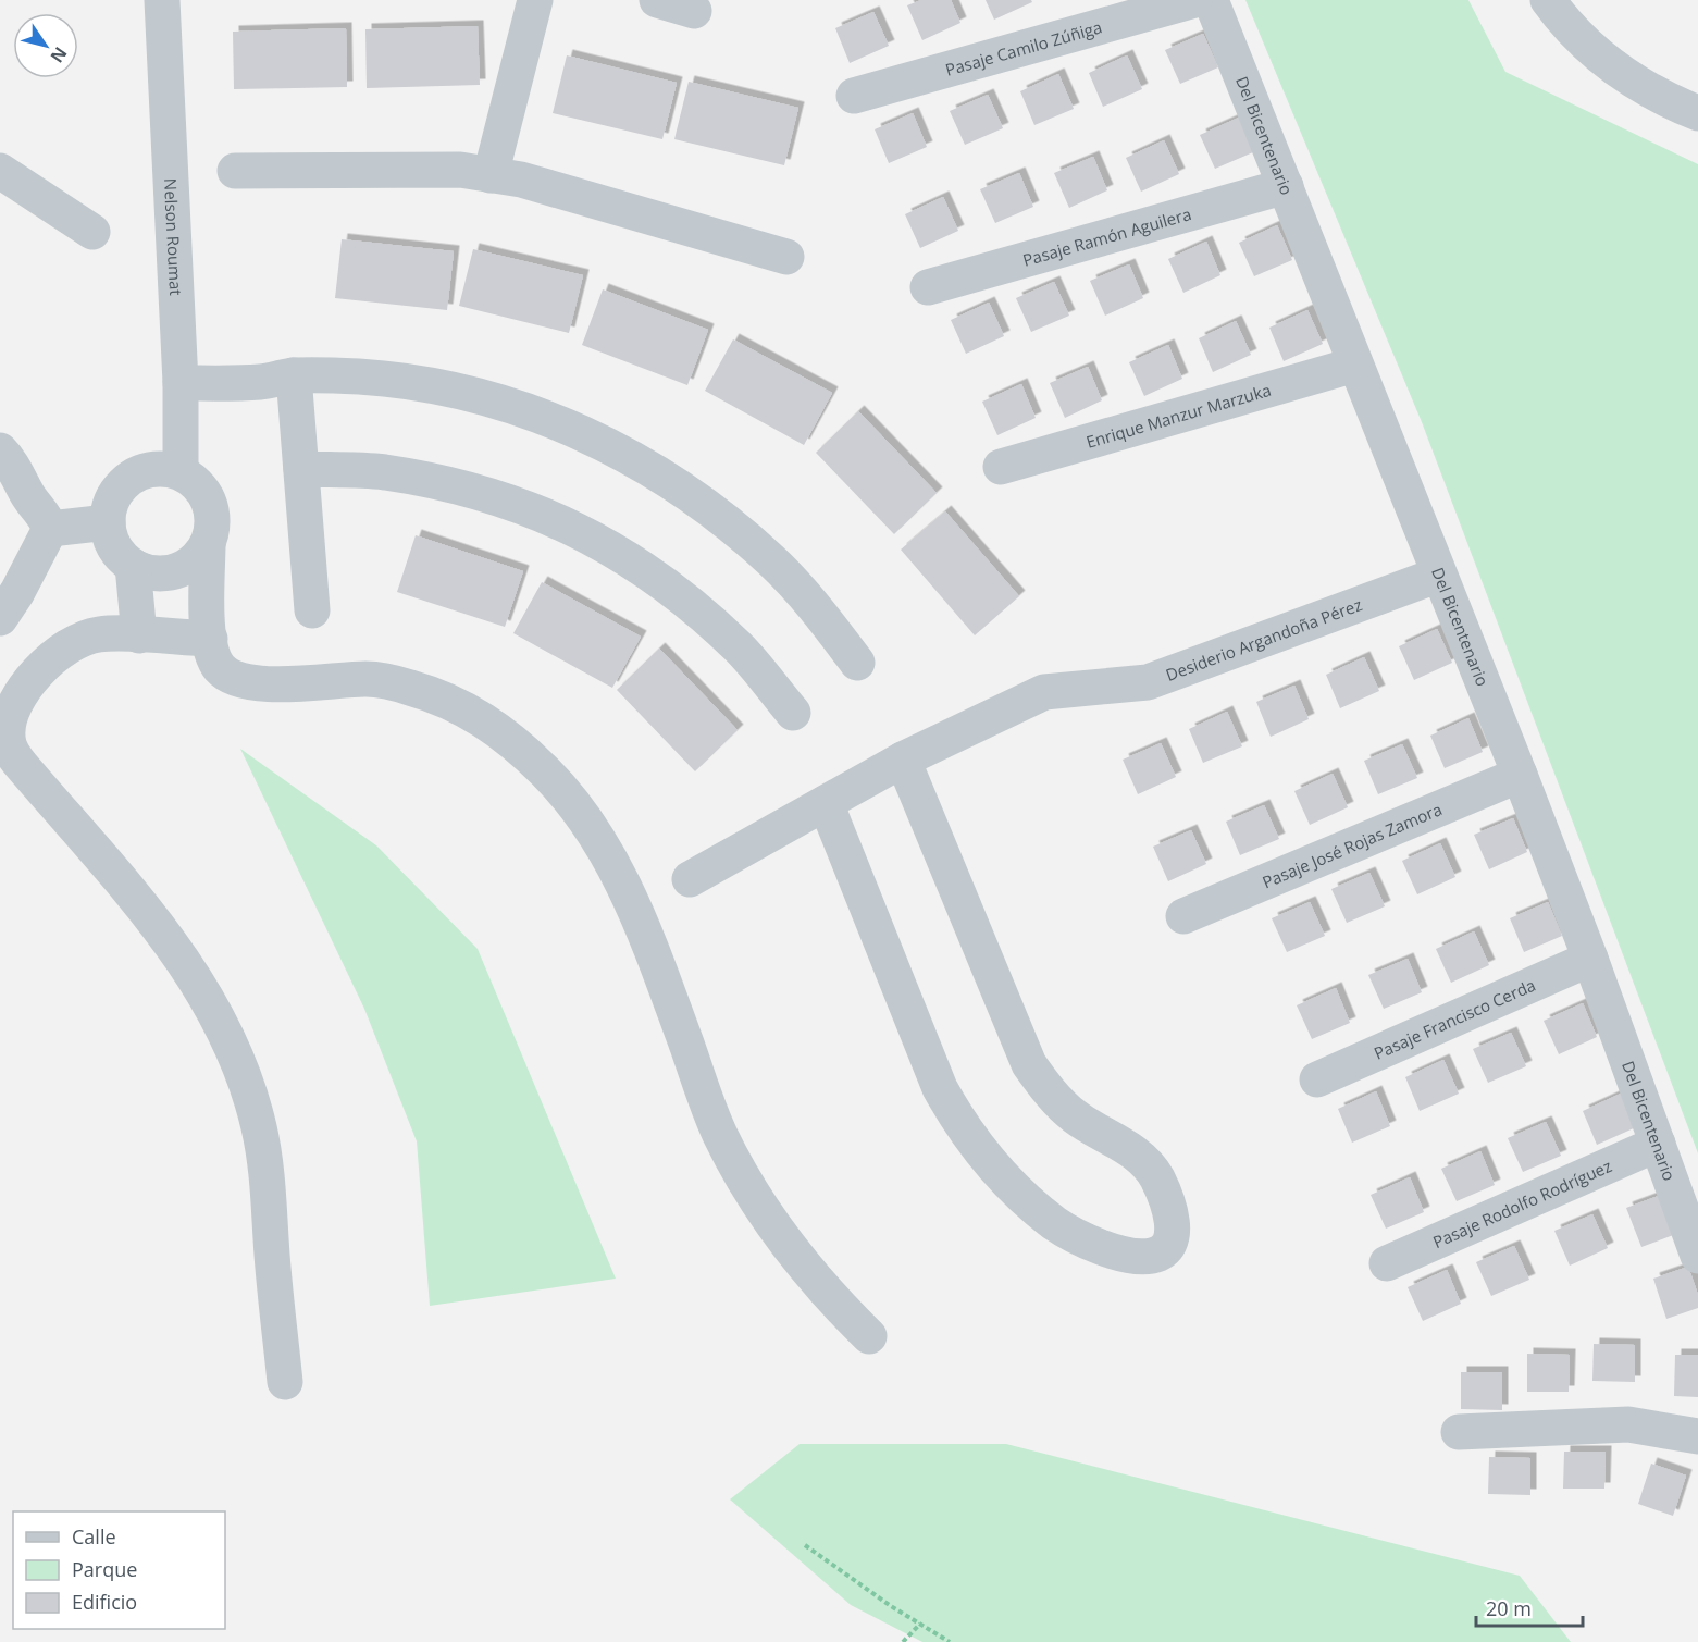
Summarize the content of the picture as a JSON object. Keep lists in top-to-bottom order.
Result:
{
  "streets": {
    "street": [
      "Pasaje Camilo Zúñiga",
      "Del Bicentenario",
      "Nelson Roumat",
      "Pasaje Ramón Aguilera",
      "Enrique Manzur Marzuka",
      "Desiderio Argandoña Pérez",
      "Pasaje José Rojas Zamora",
      "Pasaje Francisco Cerda",
      "Pasaje Rodolfo Rodríguez"
    ]
  },
  "crossings": [
    ["Del Bicentenario", "Pasaje Ramón Aguilera"],
    ["Del Bicentenario", "Enrique Manzur Marzuka"],
    ["Del Bicentenario", "Desiderio Argandoña Pérez"],
    ["Del Bicentenario", "Pasaje José Rojas Zamora"],
    ["Del Bicentenario", "Pasaje Francisco Cerda"],
    ["Del Bicentenario", "Pasaje Rodolfo Rodríguez"]
  ],
  "legend": ["Calle", "Parque", "Edificio"],
  "scale_bar": "20 m",
  "north": "bottom right"
}
